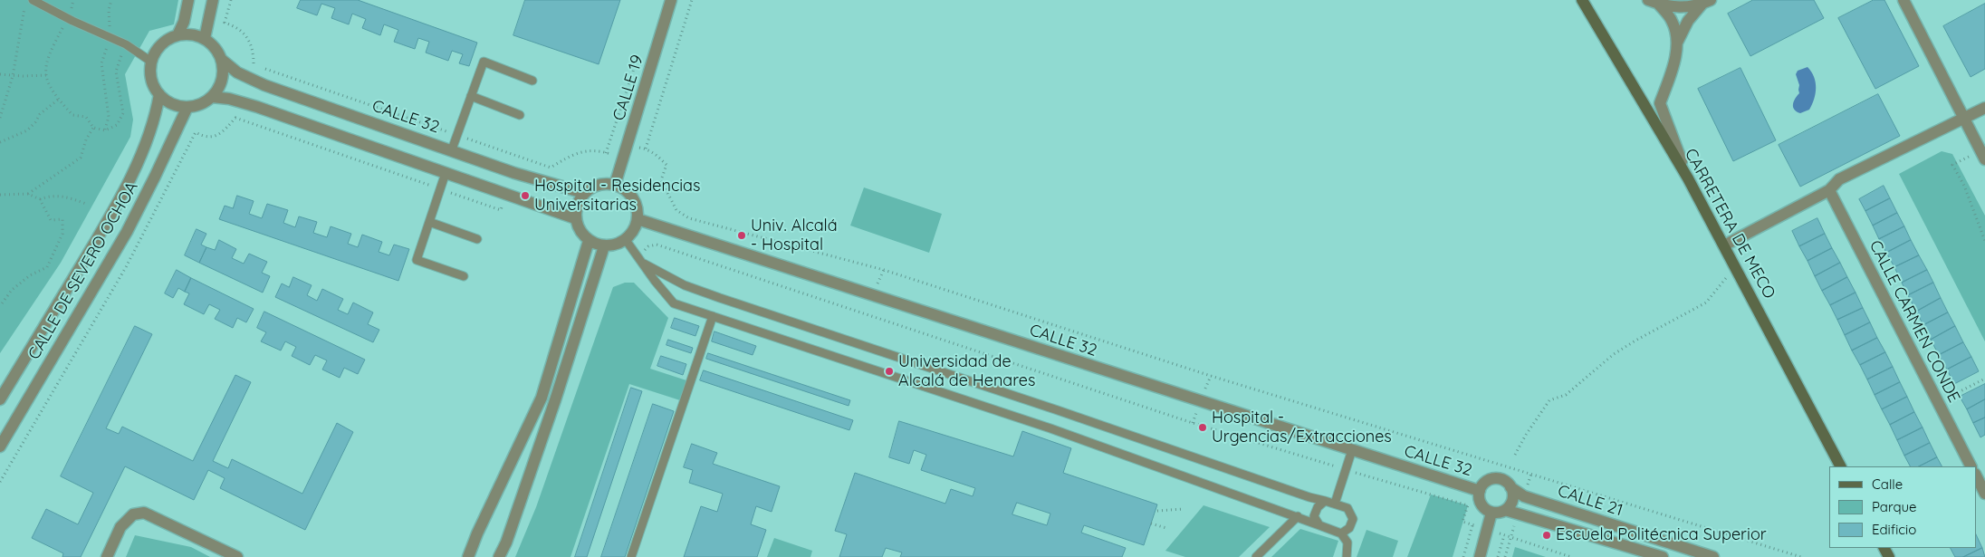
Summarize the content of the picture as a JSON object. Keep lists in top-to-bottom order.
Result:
{
  "streets": {
    "street": [
      "CALLE 19",
      "CALLE 32",
      "CARRETERA DE MECO",
      "CALLE DE SEVERO OCHOA",
      "CALLE CARMEN CONDE",
      "CALLE 21"
    ]
  },
  "crossings": [
    ["CALLE 19", "CALLE 32"],
    ["CALLE 32", "CALLE DE SEVERO OCHOA"],
    ["CALLE 32", "CALLE 21"]
  ],
  "places": [
    "Hospital - Residencias Universitarias",
    "Univ. Alcalá - Hospital",
    "Universidad de Alcalá de Henares",
    "Hospital - Urgencias/Extracciones",
    "Escuela Politécnica Superior"
  ],
  "legend": ["Calle", "Parque", "Edificio"]
}
